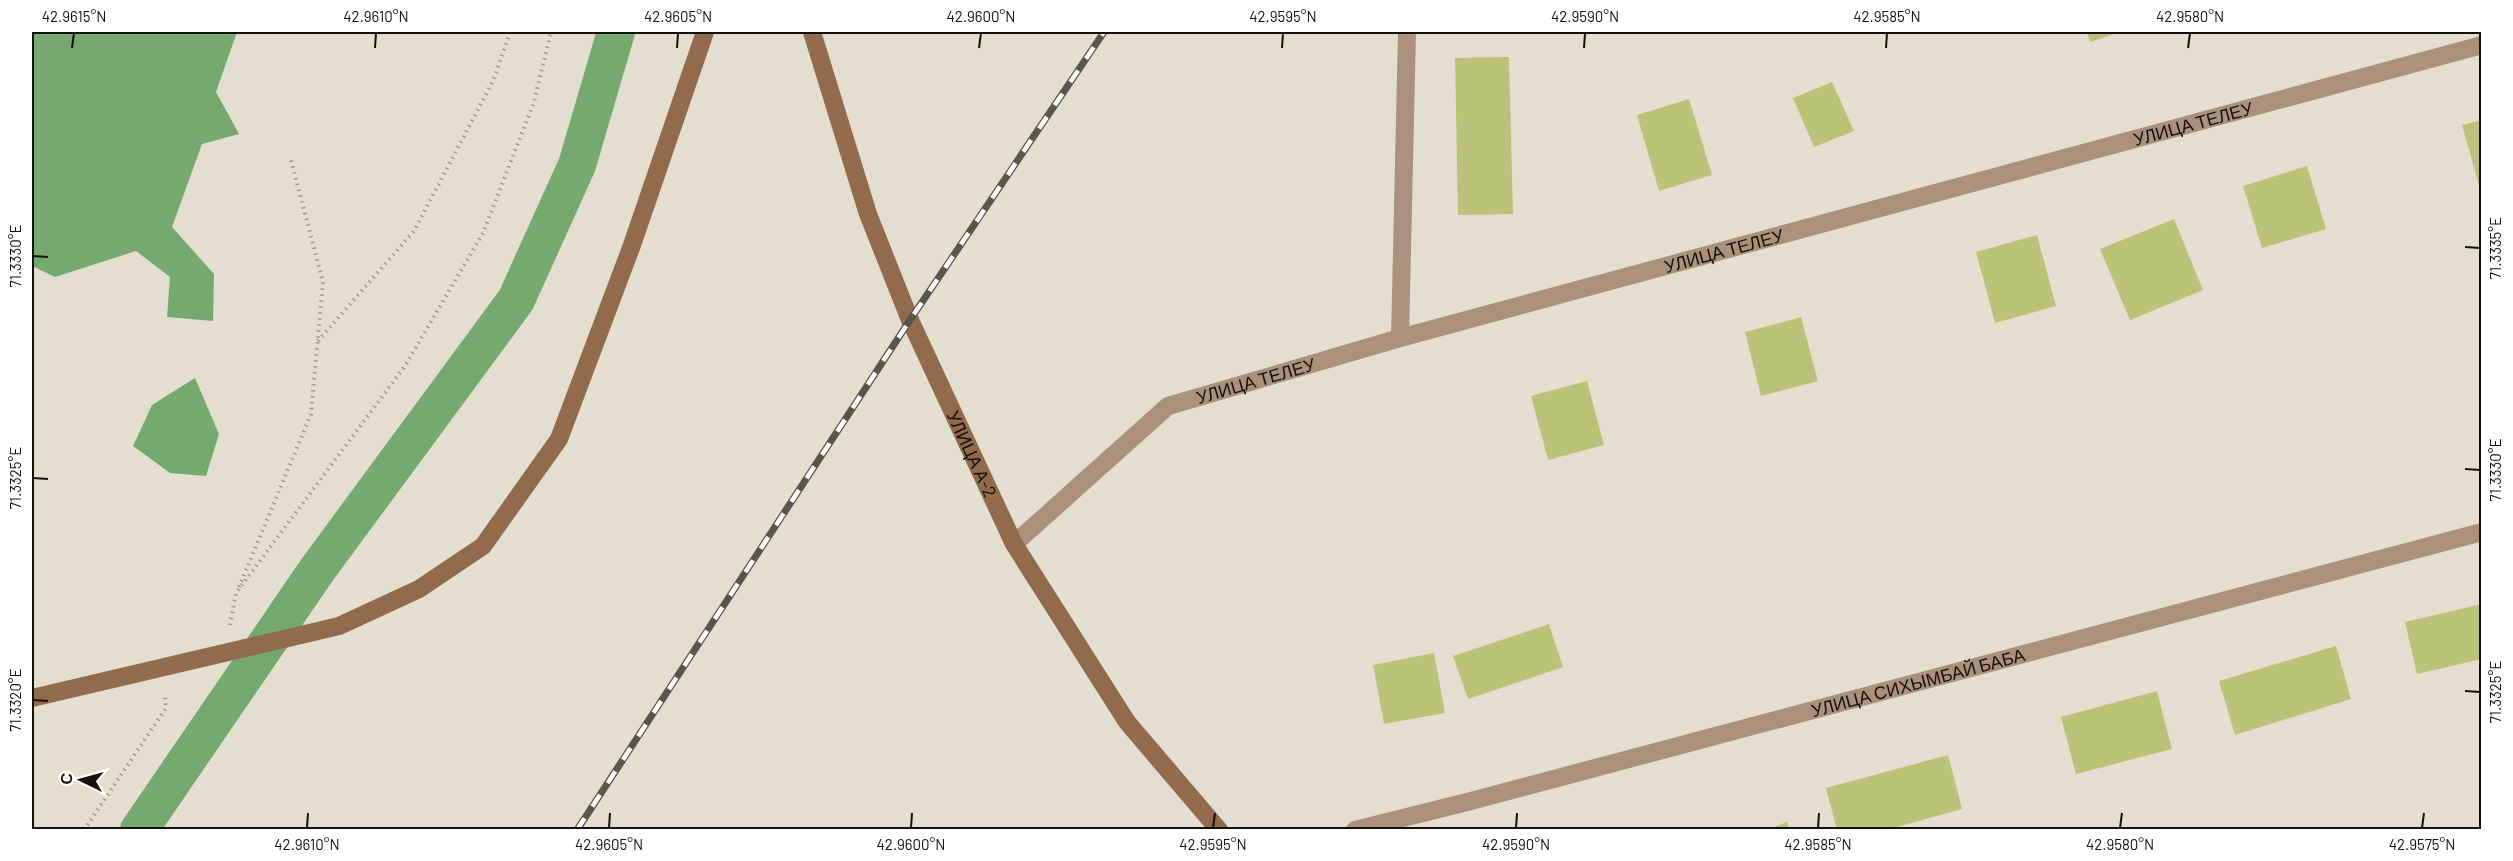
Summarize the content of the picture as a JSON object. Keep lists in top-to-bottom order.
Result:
{
  "streets": {
    "street": ["УЛИЦА ТЕЛЕУ", "УЛИЦА А-2", "УЛИЦА СИХЫМБАЙ БАБА"]
  },
  "crossings": [
    ["УЛИЦА ТЕЛЕУ", "УЛИЦА А-2"]
  ],
  "north": "left",
  "coordinates": [
    "42.9615°N",
    "42.9610°N",
    "42.9605°N",
    "42.9600°N",
    "42.9595°N",
    "42.9590°N",
    "42.9585°N",
    "42.9580°N",
    "71.3335°E",
    "71.3330°E",
    "71.3325°E",
    "71.3320°E",
    "42.9575°N"
  ]
}
